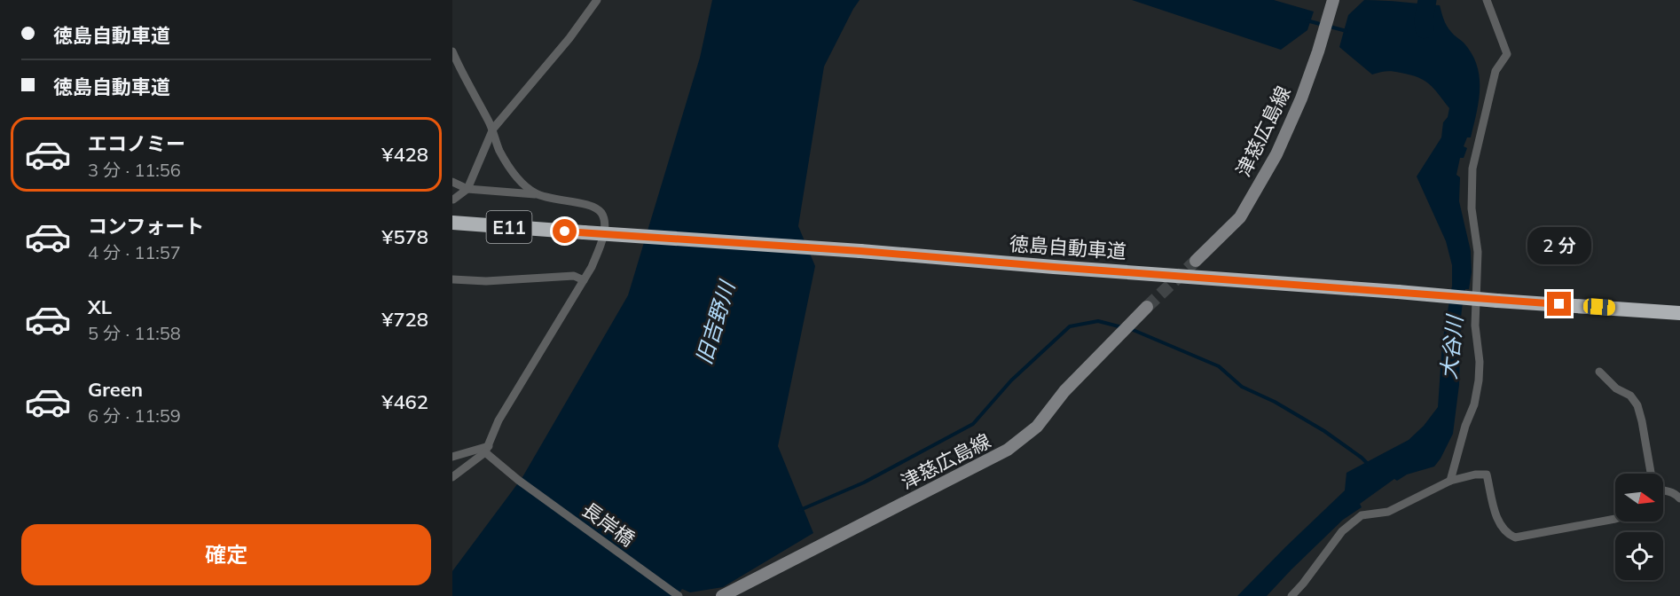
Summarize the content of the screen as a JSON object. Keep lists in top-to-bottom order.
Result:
{
  "streets": {
    "highway": ["E11", "徳島自動車道"],
    "main road": ["津慈広島線"],
    "street": ["長岸橋"]
  },
  "water": ["旧吉野川", "大谷川"],
  "north": "right",
  "page": {
    "banner": ["徳島自動車道", "徳島自動車道"],
    "list": [
      {
        "name": "エコノミー",
        "note": "3 分 · 11:56",
        "value": "¥428"
      },
      {
        "name": "コンフォート",
        "note": "4 分 · 11:57",
        "value": "¥578"
      },
      {
        "name": "XL",
        "note": "5 分 · 11:58",
        "value": "¥728"
      },
      {
        "name": "Green",
        "note": "6 分 · 11:59",
        "value": "¥462"
      }
    ],
    "bubble": "2 分",
    "buttons": "確定"
  }
}
